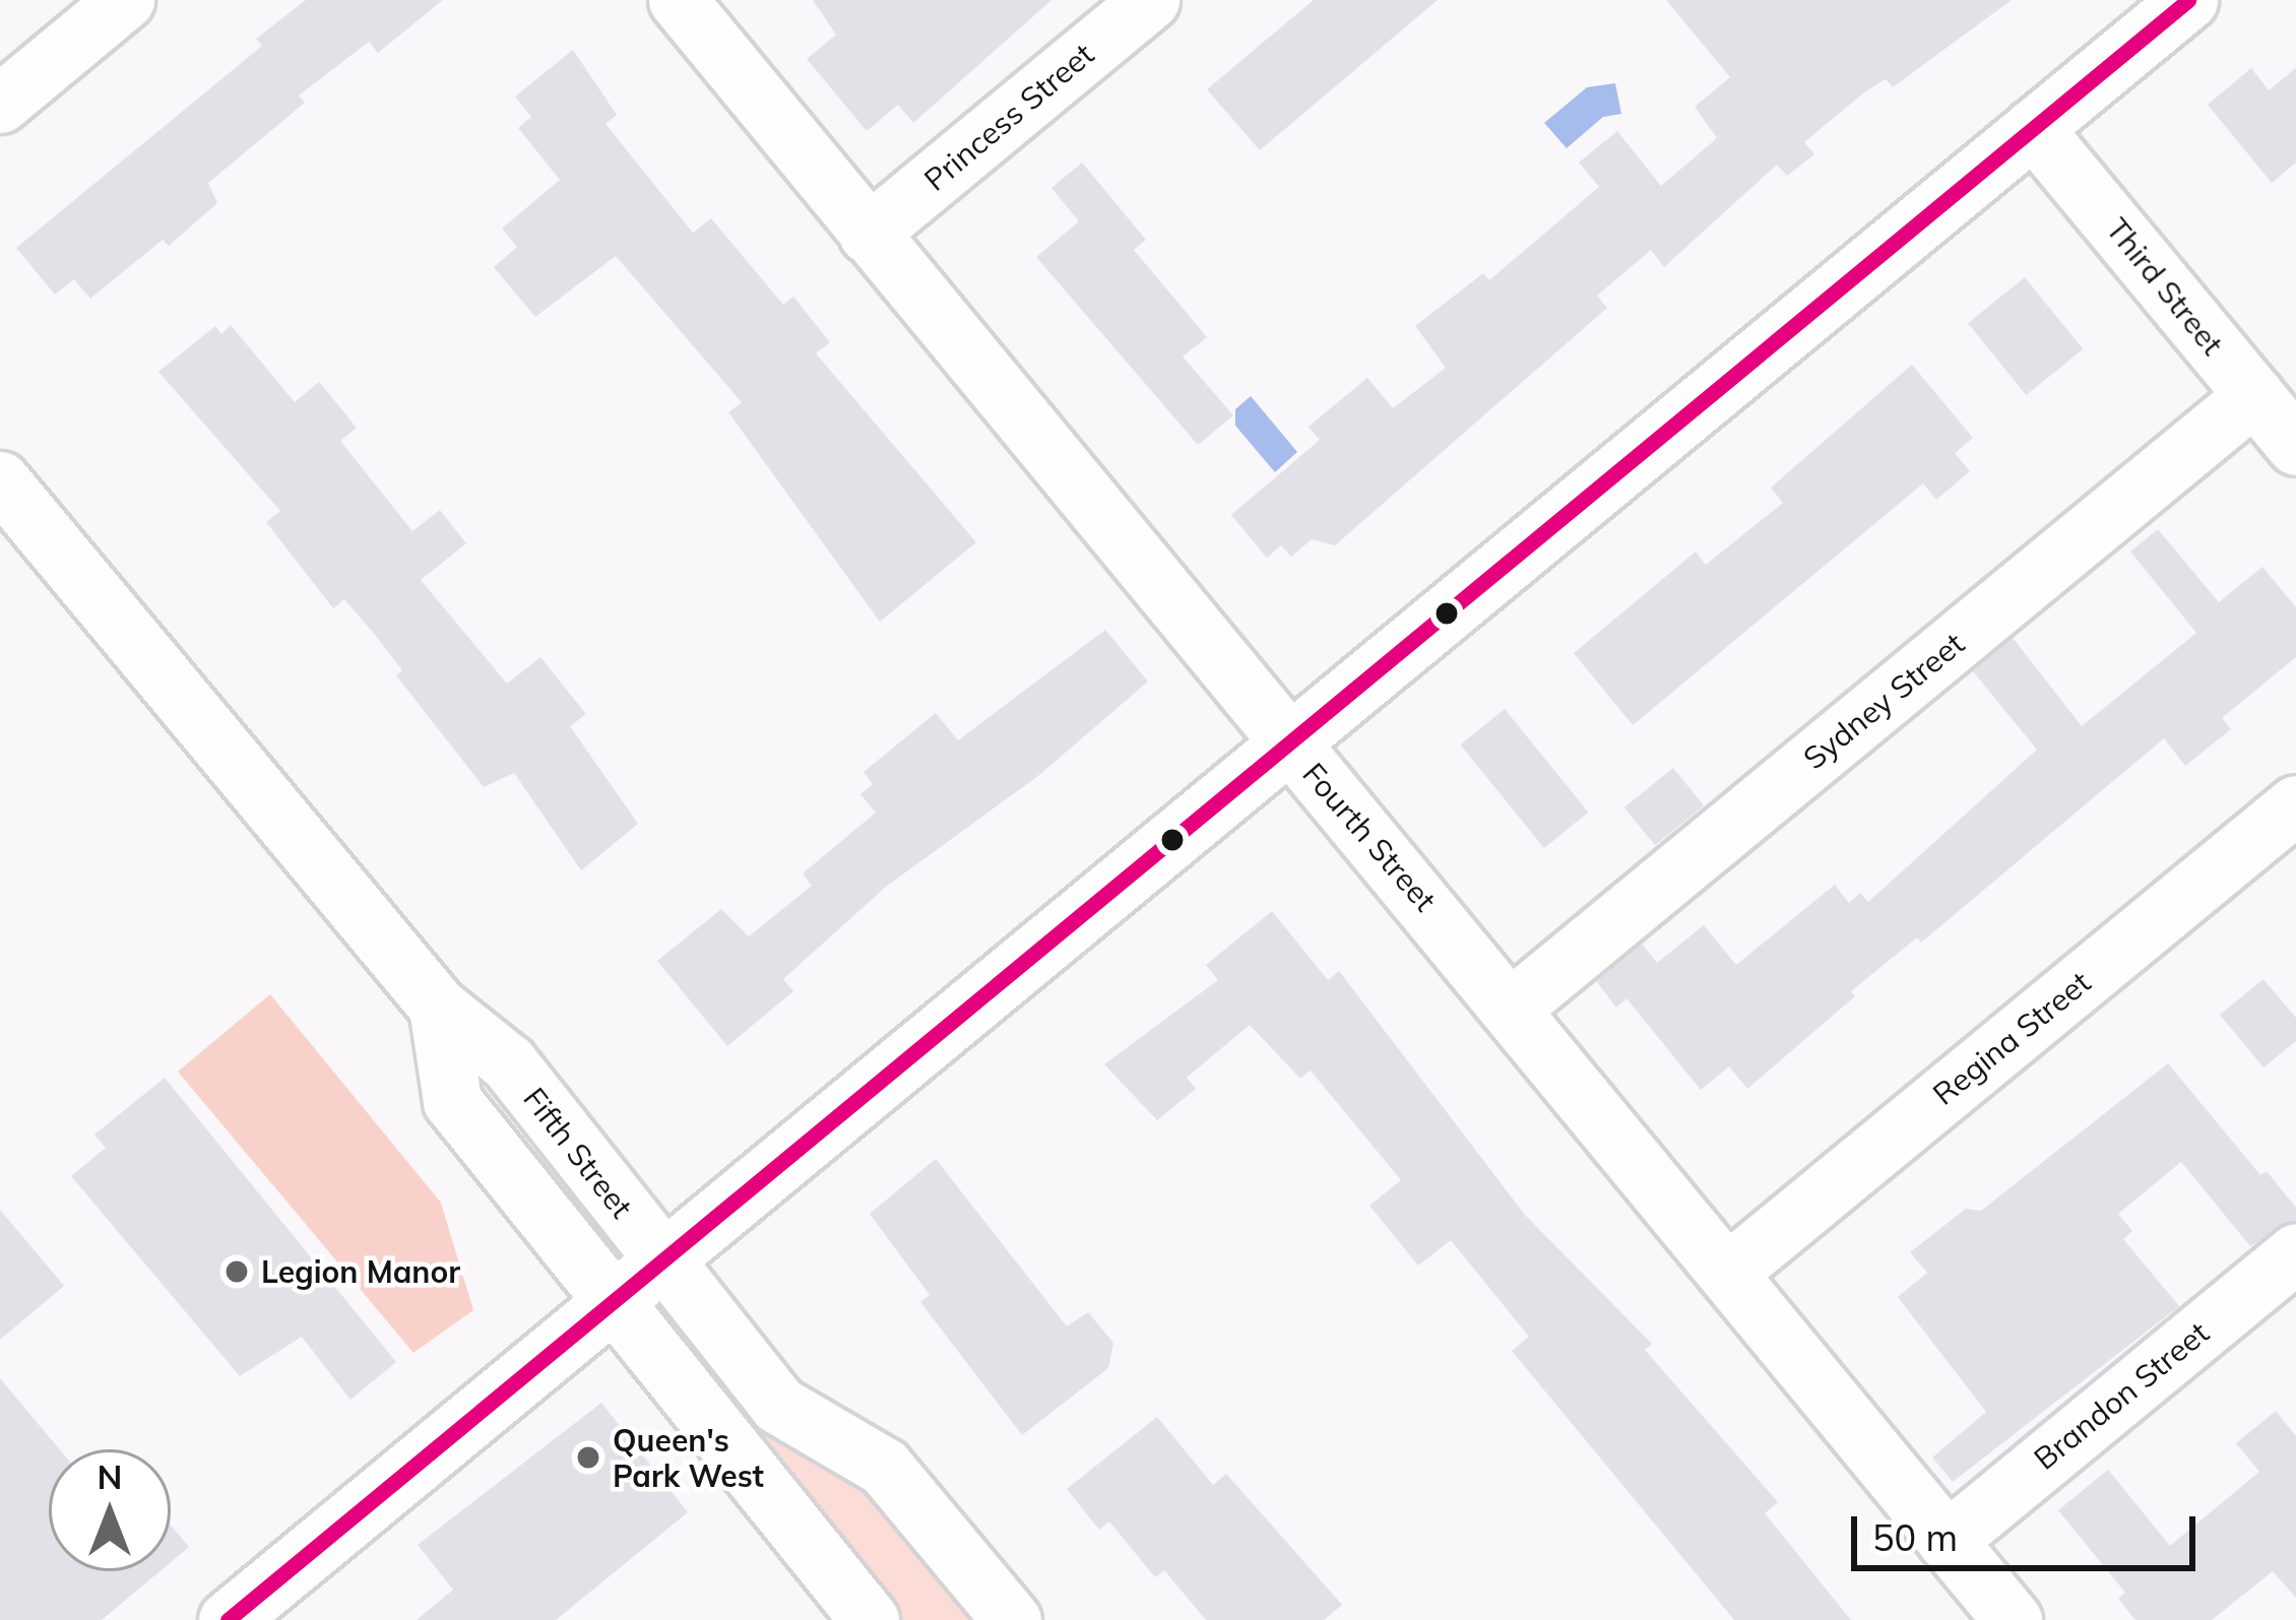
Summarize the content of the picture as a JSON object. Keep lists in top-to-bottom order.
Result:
{
  "streets": {
    "street": [
      "Princess Street",
      "Third Street",
      "Sydney Street",
      "Fourth Street",
      "Regina Street",
      "Fifth Street",
      "Brandon Street"
    ]
  },
  "crossings": [
    ["Princess Street", "Fourth Street"],
    ["Third Street", "Sydney Street"],
    ["Sydney Street", "Fourth Street"],
    ["Fourth Street", "Regina Street"],
    ["Fourth Street", "Brandon Street"]
  ],
  "places": ["Legion Manor", "Queen's Park West"],
  "scale_bar": "50 m",
  "north": "top"
}
